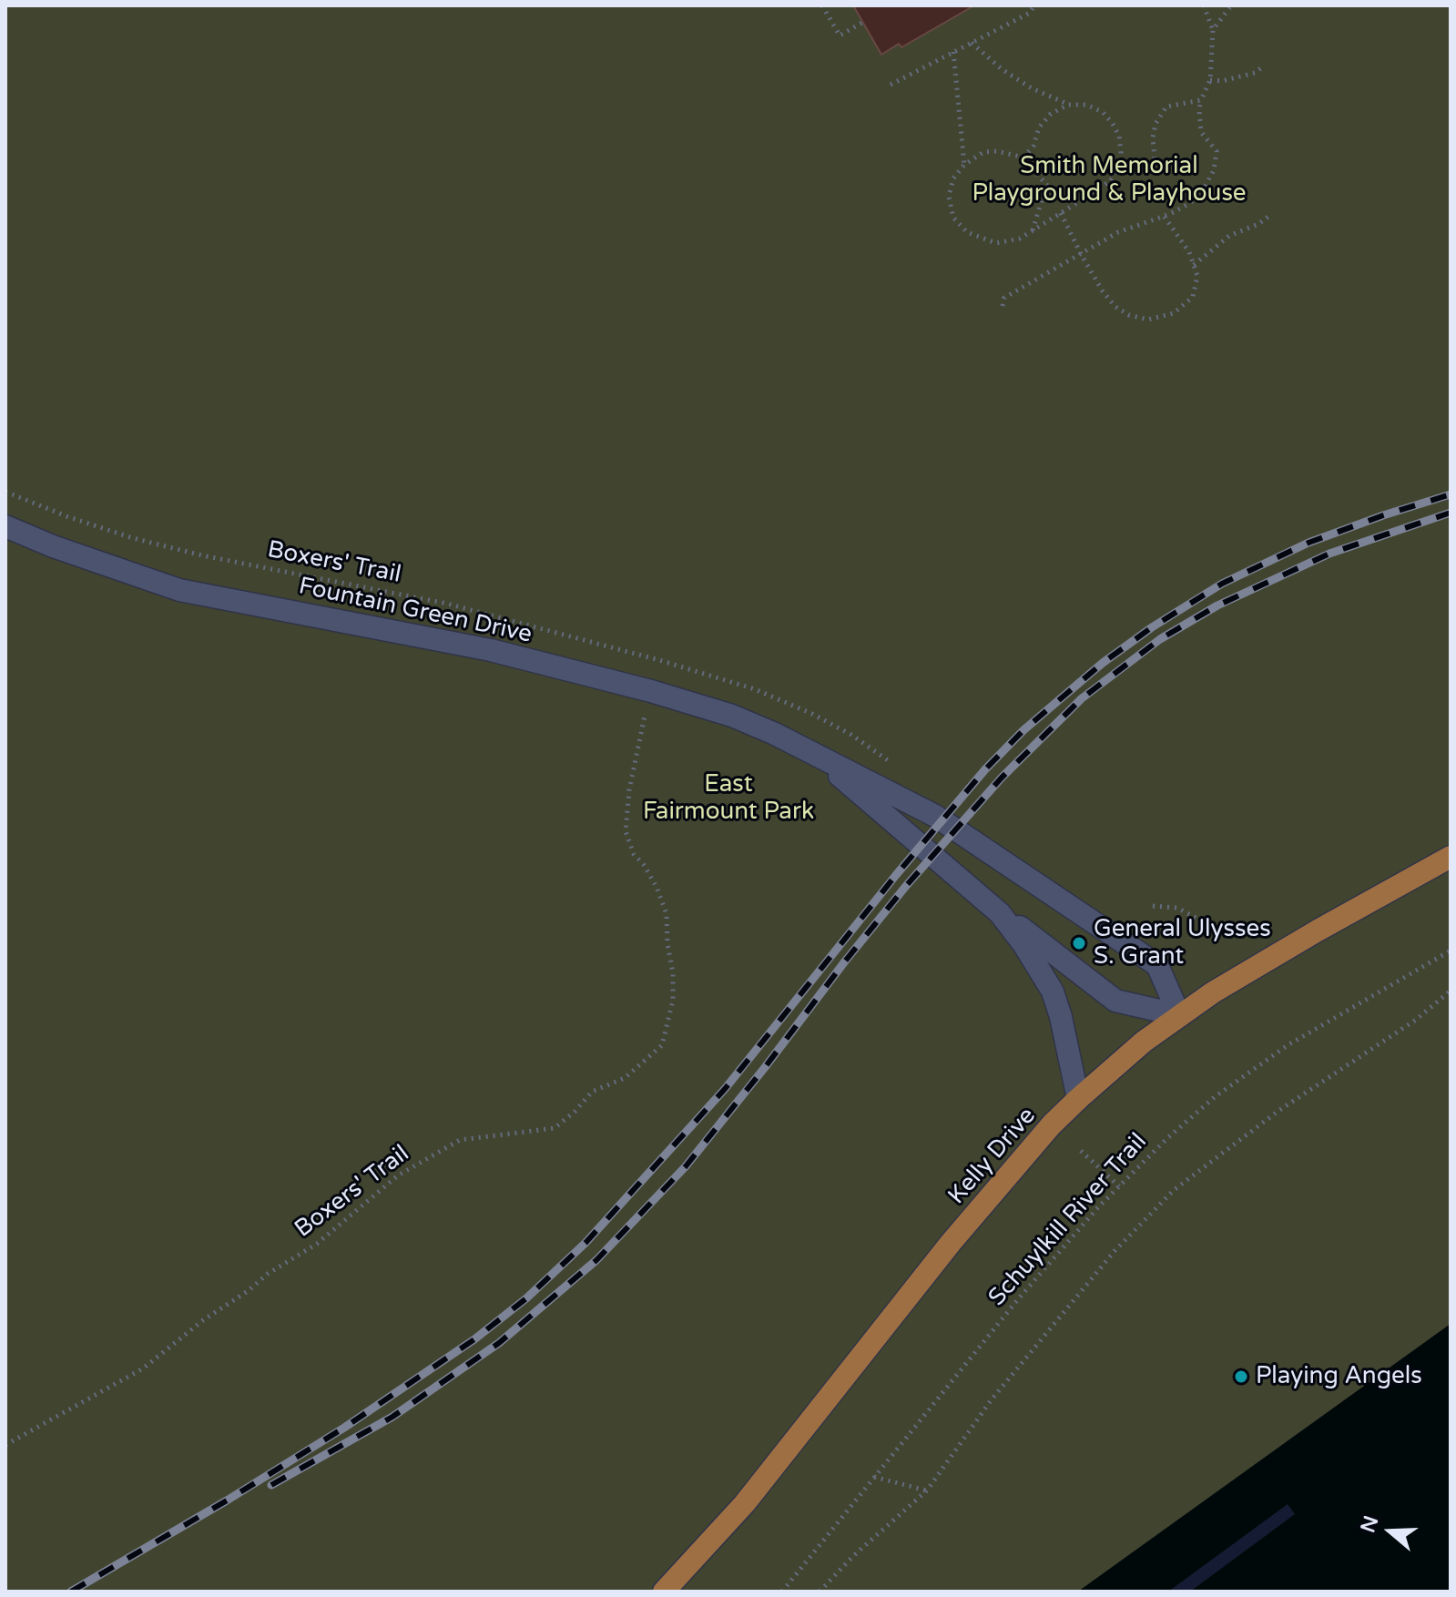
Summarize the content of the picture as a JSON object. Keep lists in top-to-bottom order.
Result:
{
  "streets": {
    "main road": ["Kelly Drive"],
    "street": ["Fountain Green Drive"],
    "path": ["Boxers' Trail", "Schuylkill River Trail"]
  },
  "crossings": [
    ["Fountain Green Drive", "Kelly Drive"]
  ],
  "parks": ["Smith Memorial Playground & Playhouse", "East Fairmount Park"],
  "places": ["General Ulysses S. Grant", "Playing Angels"],
  "north": "left"
}
